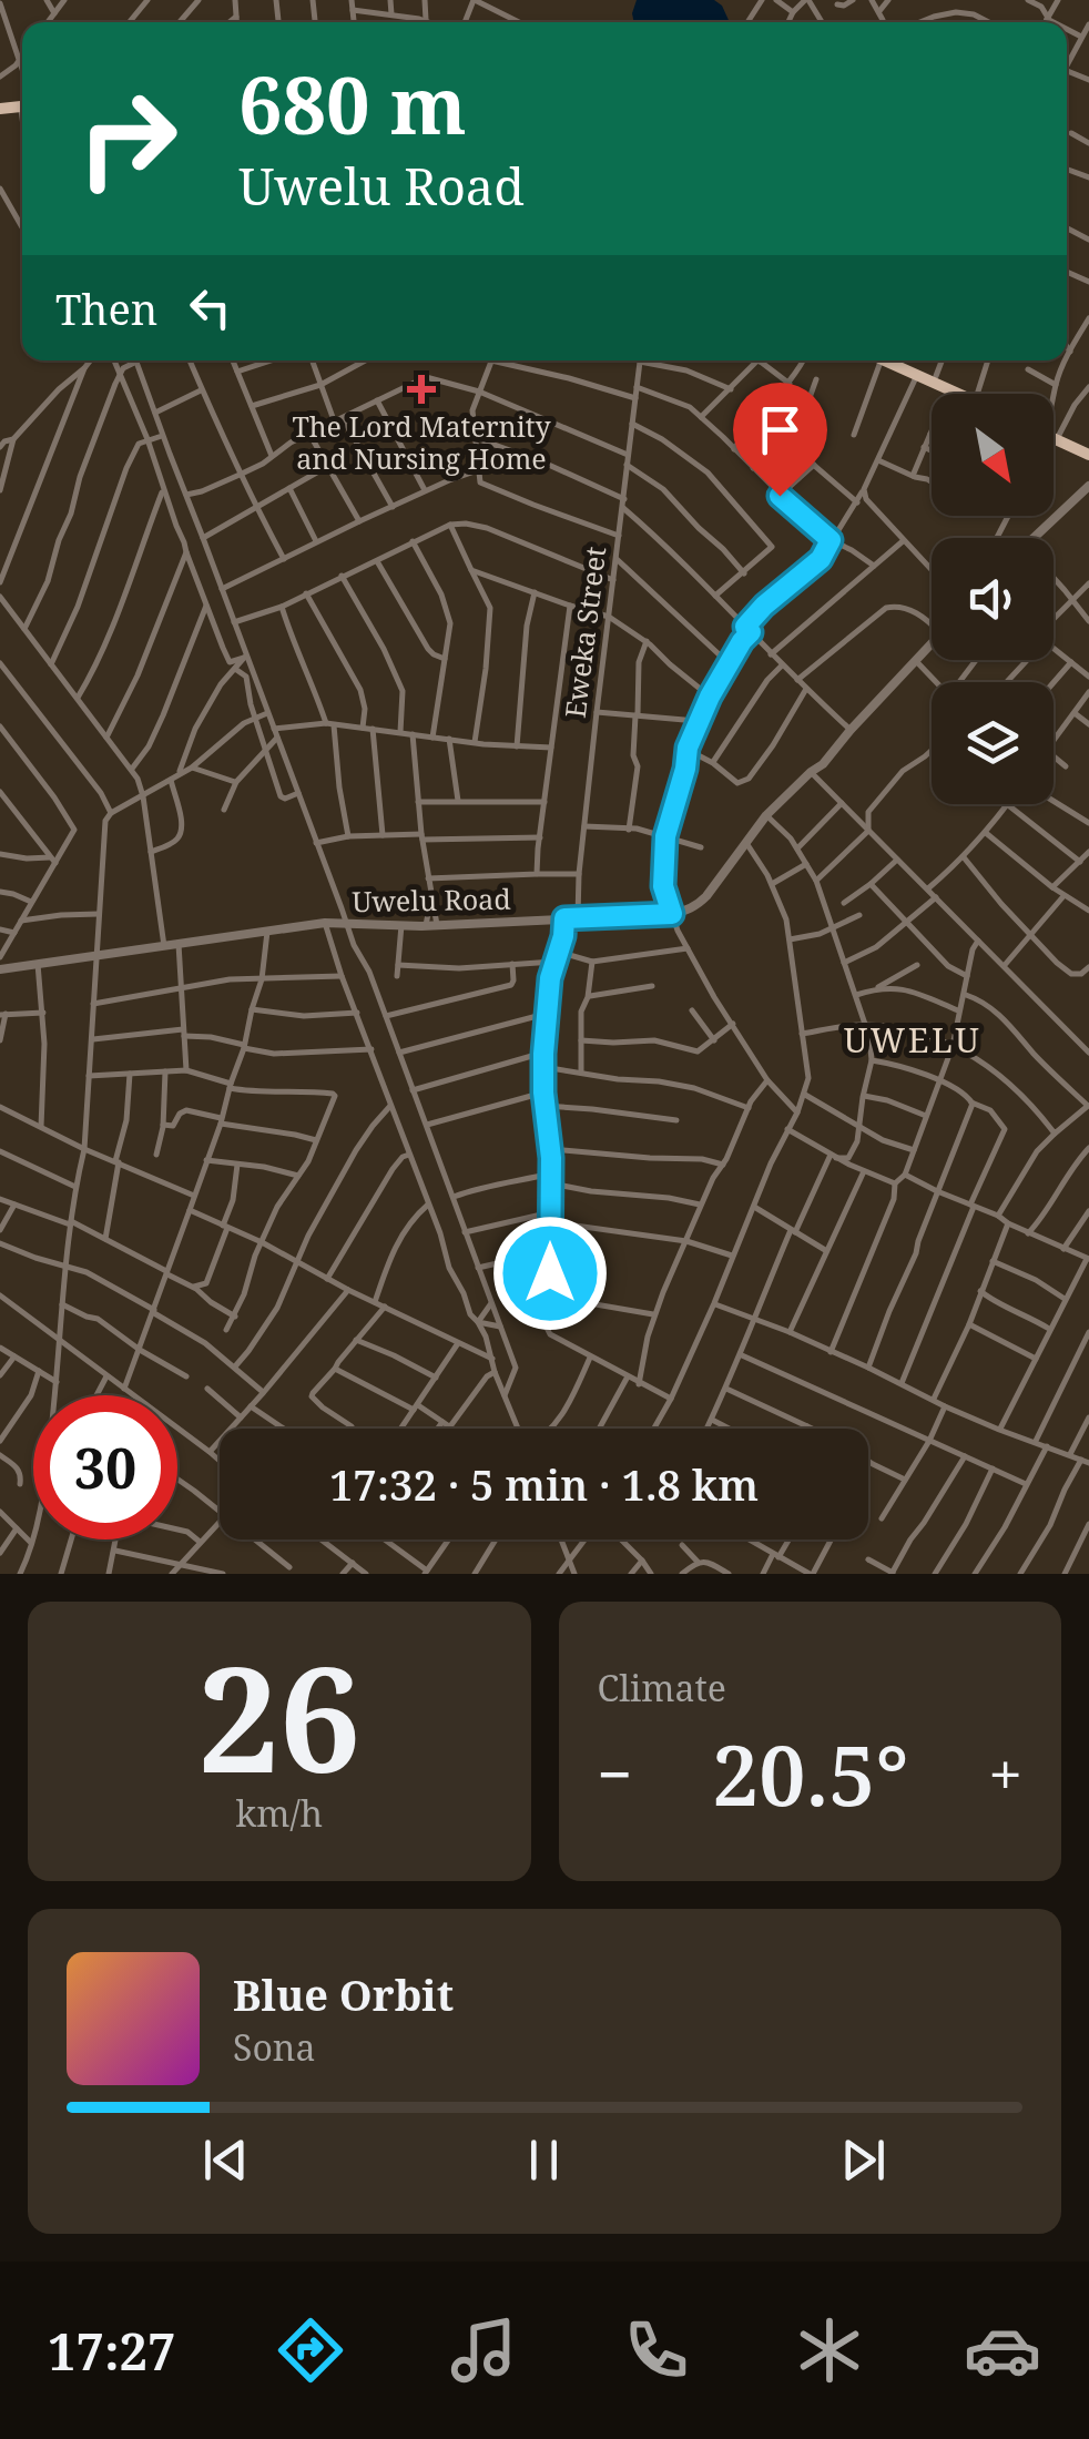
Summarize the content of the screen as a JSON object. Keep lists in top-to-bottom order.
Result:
{
  "streets": {
    "street": ["Eweka Street", "Uwelu Road"]
  },
  "crossings": [
    ["Eweka Street", "Uwelu Road"]
  ],
  "districts": ["UWELU"],
  "places": {
    "health": ["The Lord Maternity and Nursing Home"]
  },
  "north": "bottom right",
  "page": {
    "turn": ["680 m", "Uwelu Road"],
    "then": "Then",
    "limit": "30",
    "trip": "17:32 · 5 min · 1.8 km",
    "tile": [
      ["26", "km/h"],
      "Climate"
    ],
    "heat": ["−", "20.5°", "+"],
    "song": ["Blue Orbit", "Sona"],
    "tabs": "17:27"
  }
}
